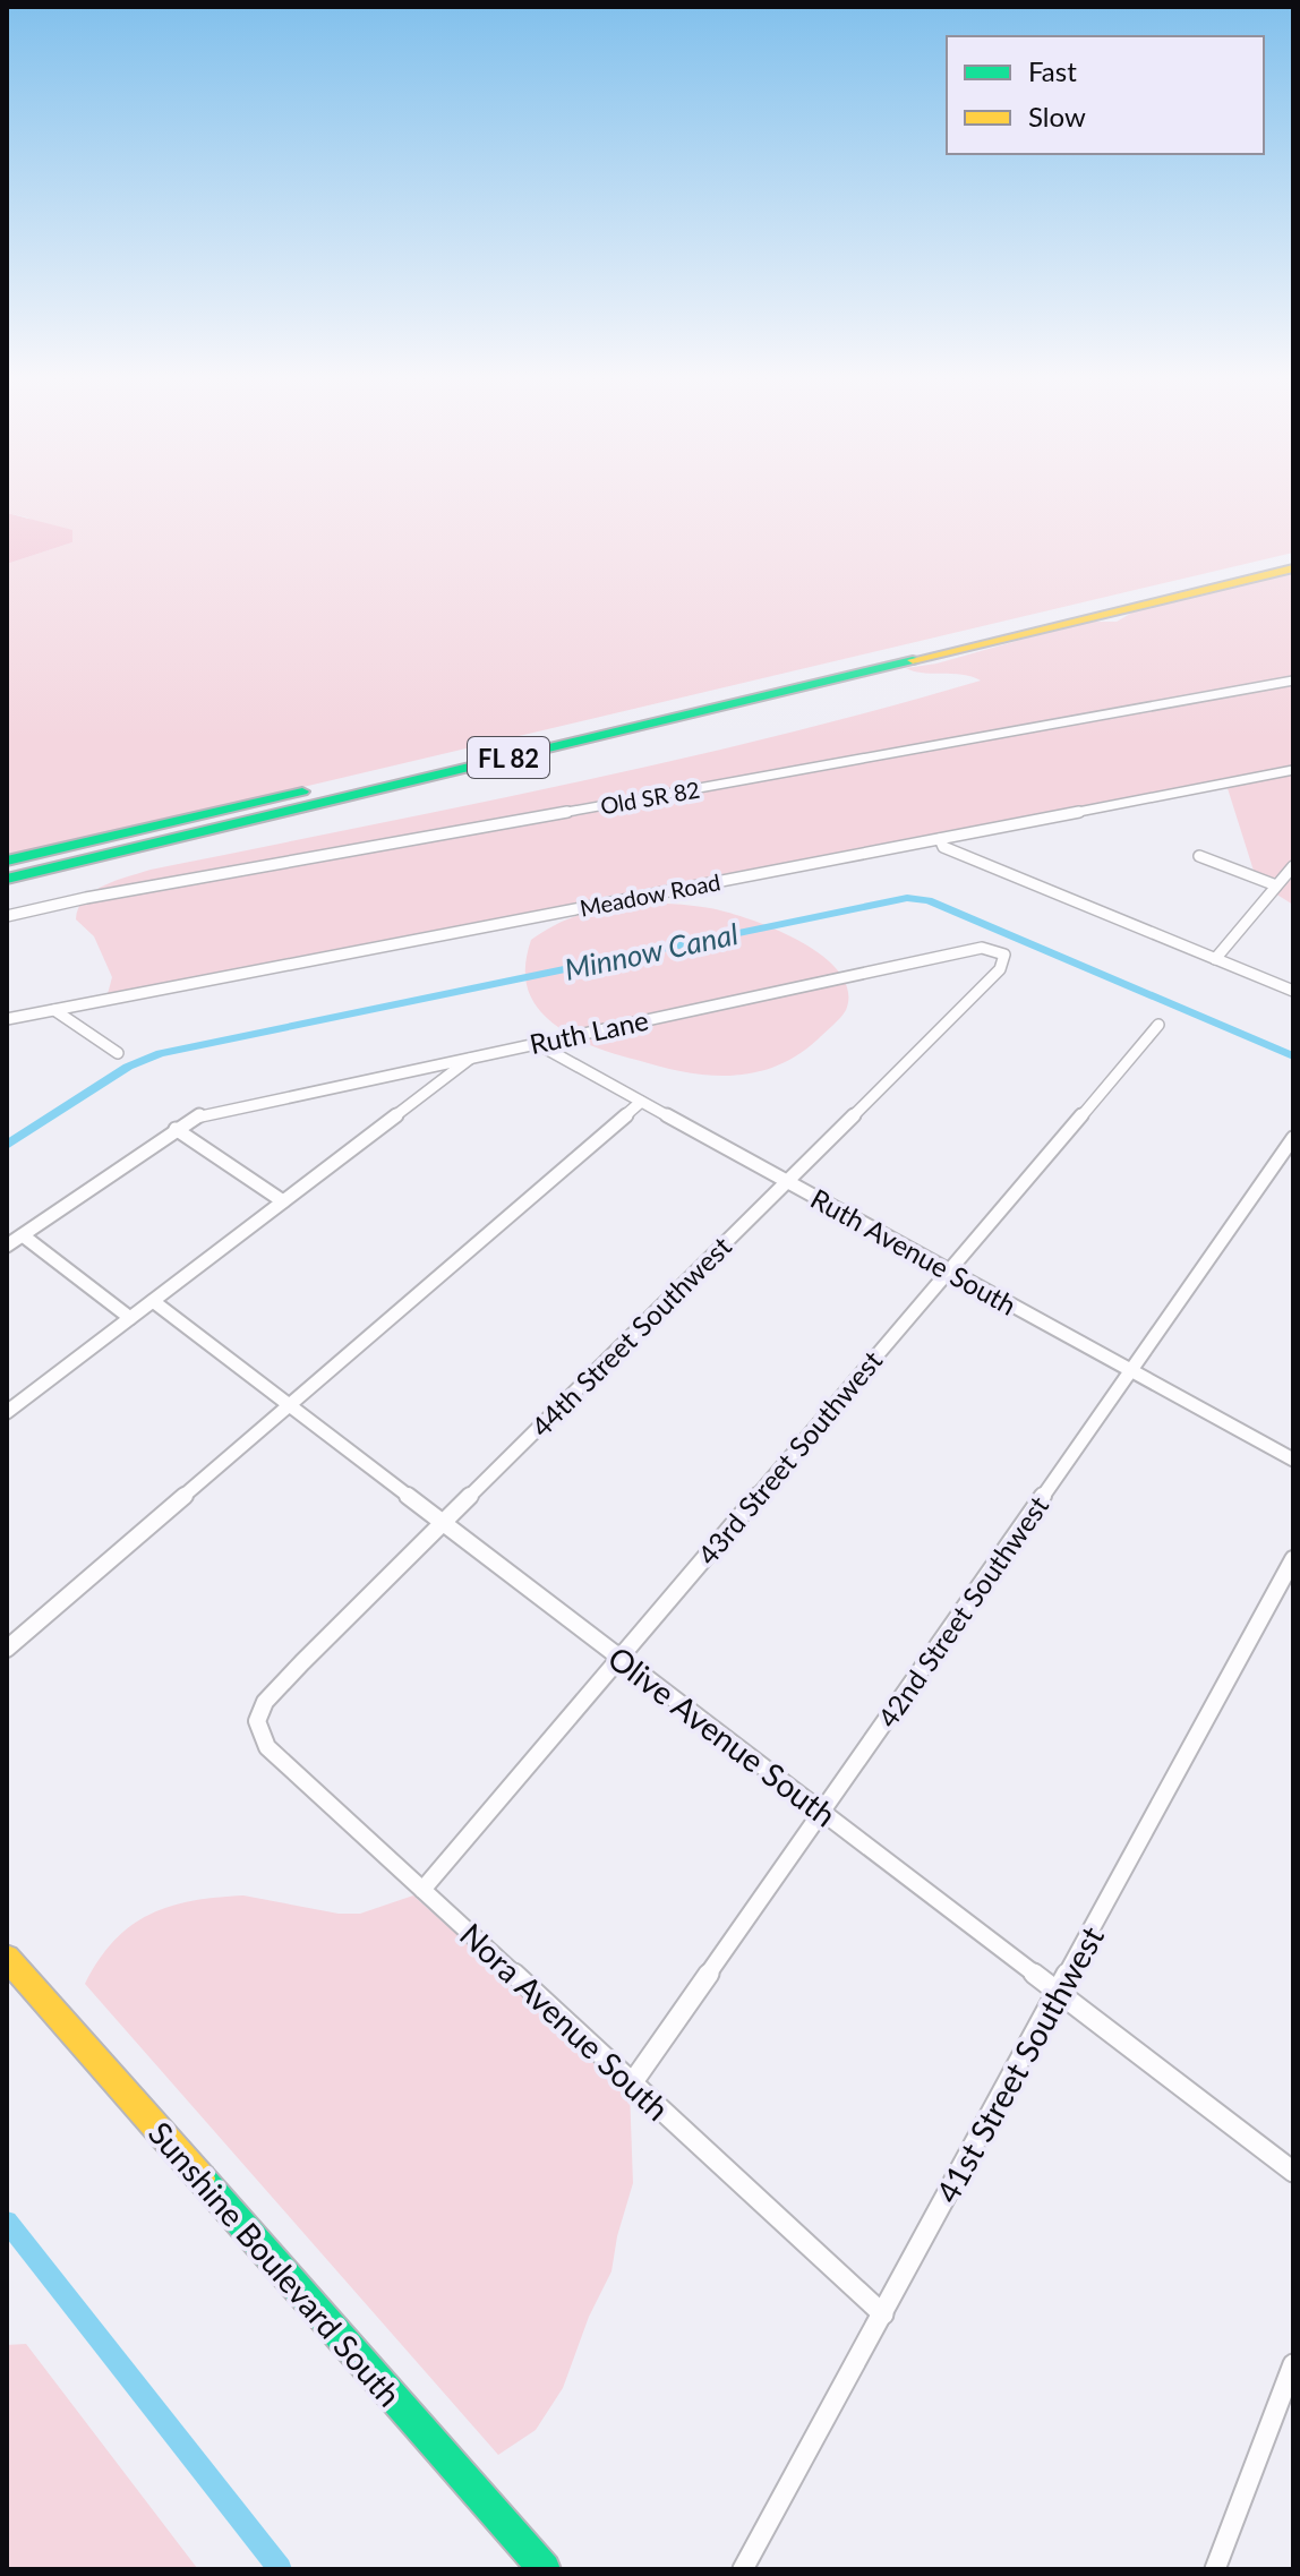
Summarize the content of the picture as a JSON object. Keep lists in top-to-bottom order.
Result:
{
  "streets": {
    "main road": ["FL 82", "Sunshine Boulevard South"],
    "street": [
      "Old SR 82",
      "Meadow Road",
      "Ruth Lane",
      "Ruth Avenue South",
      "44th Street Southwest",
      "43rd Street Southwest",
      "42nd Street Southwest",
      "Olive Avenue South",
      "Nora Avenue South",
      "41st Street Southwest"
    ]
  },
  "crossings": [
    ["Ruth Lane", "Ruth Avenue South"],
    ["Ruth Lane", "44th Street Southwest"],
    ["Ruth Avenue South", "44th Street Southwest"],
    ["Ruth Avenue South", "43rd Street Southwest"],
    ["Ruth Avenue South", "42nd Street Southwest"],
    ["44th Street Southwest", "Olive Avenue South"],
    ["44th Street Southwest", "Nora Avenue South"],
    ["43rd Street Southwest", "Olive Avenue South"],
    ["43rd Street Southwest", "Nora Avenue South"],
    ["42nd Street Southwest", "Olive Avenue South"],
    ["42nd Street Southwest", "Nora Avenue South"],
    ["Olive Avenue South", "41st Street Southwest"],
    ["Nora Avenue South", "41st Street Southwest"]
  ],
  "water": ["Minnow Canal"],
  "legend": ["Fast", "Slow"]
}
